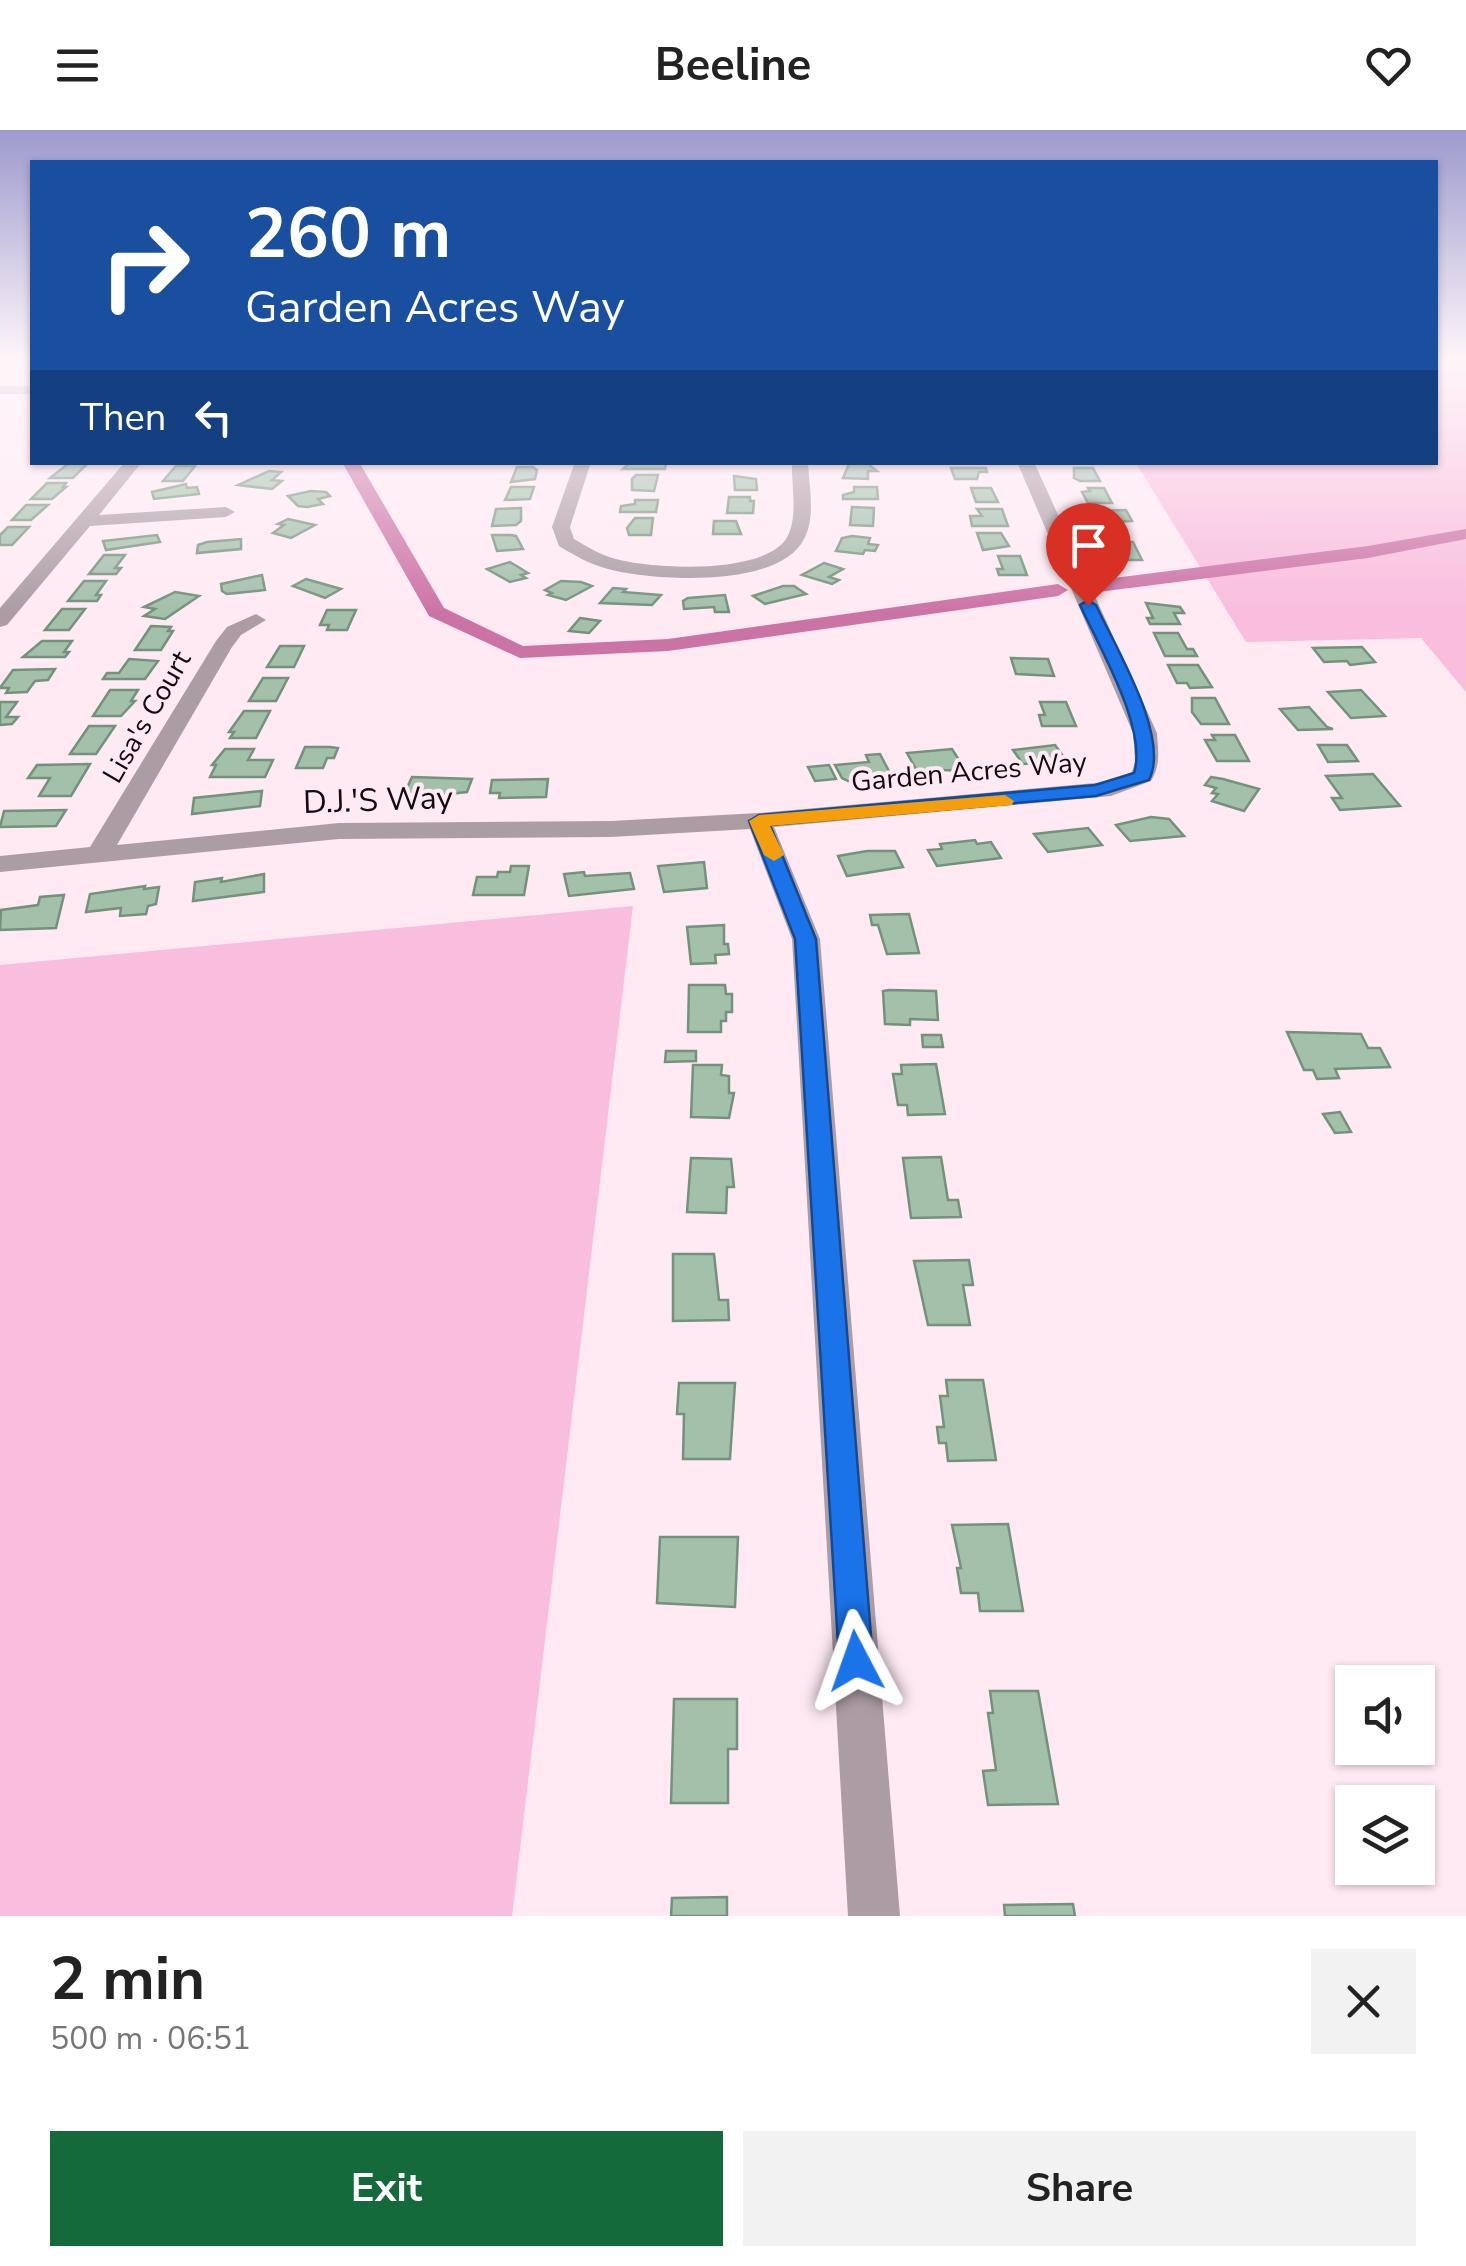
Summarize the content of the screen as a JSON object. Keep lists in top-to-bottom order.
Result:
{
  "streets": {
    "street": ["Lisa's Court", "Garden Acres Way", "D.J.'S Way"]
  },
  "crossings": [
    ["Lisa's Court", "D.J.'S Way"],
    ["Garden Acres Way", "D.J.'S Way"]
  ],
  "page": {
    "header": "Beeline",
    "turn": ["260 m", "Garden Acres Way"],
    "then": "Then",
    "heading": ["2 min", "500 m · 06:51"],
    "buttons": ["Exit", "Share"]
  }
}
